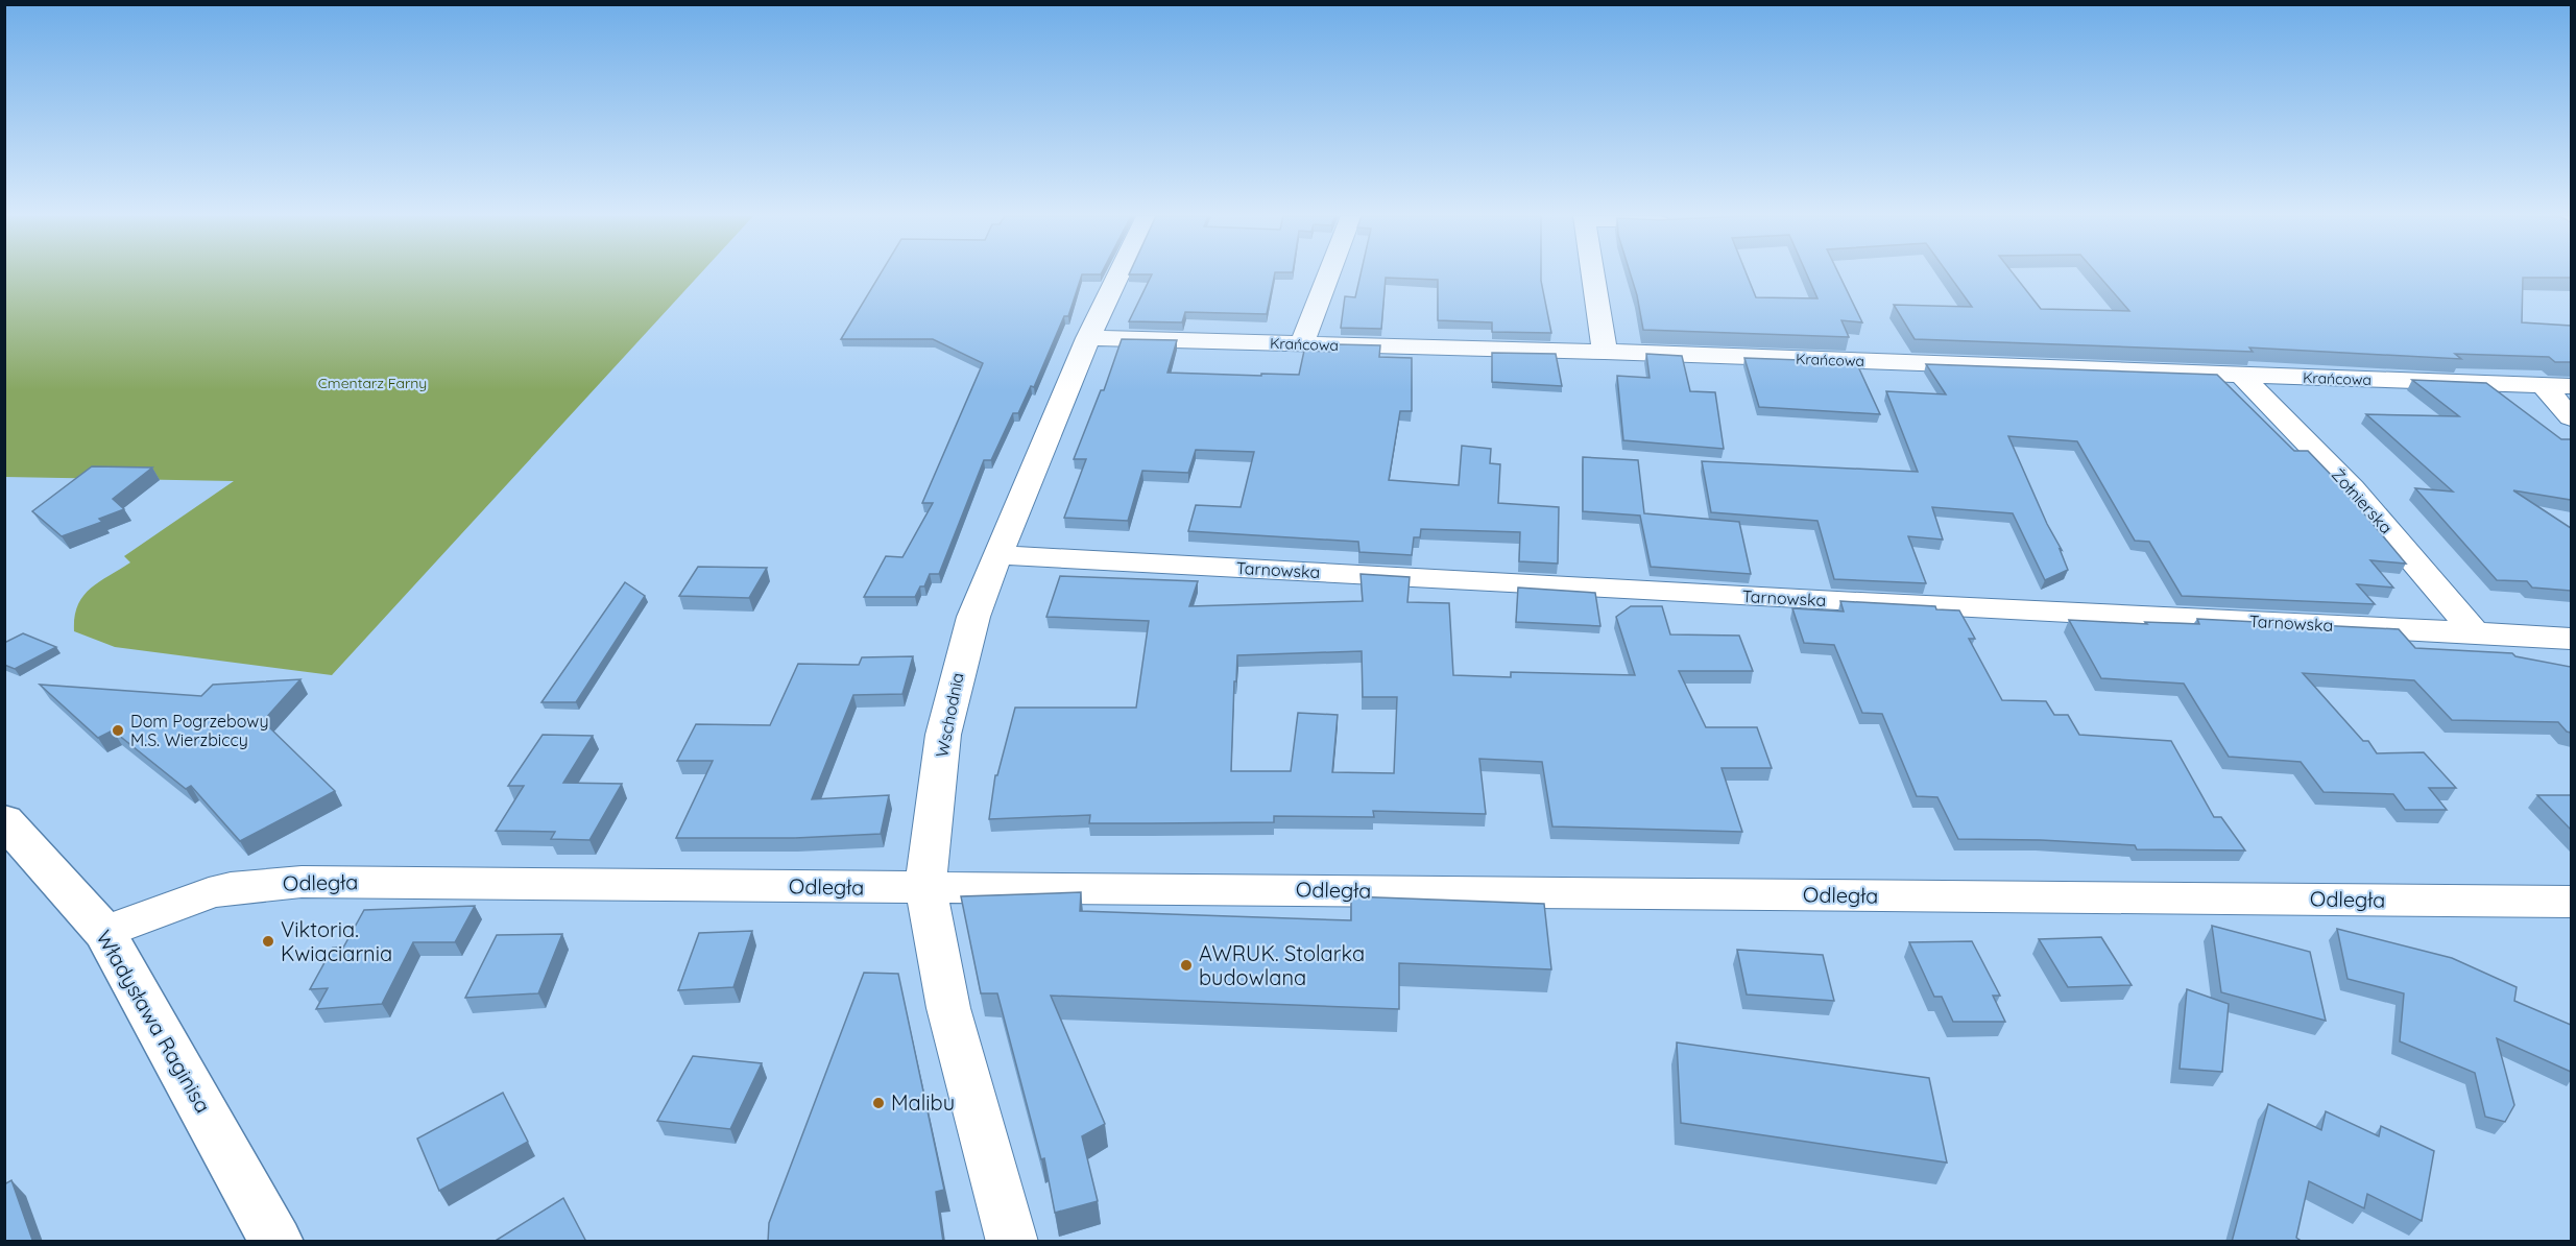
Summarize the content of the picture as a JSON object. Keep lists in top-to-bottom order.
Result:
{
  "streets": {
    "street": [
      "Krańcowa",
      "Żołnierska",
      "Tarnowska",
      "Wschodnia",
      "Odległa",
      "Władysława Raginisa"
    ]
  },
  "crossings": [
    ["Krańcowa", "Żołnierska"],
    ["Krańcowa", "Wschodnia"],
    ["Żołnierska", "Tarnowska"],
    ["Tarnowska", "Wschodnia"],
    ["Wschodnia", "Odległa"],
    ["Odległa", "Władysława Raginisa"]
  ],
  "parks": ["Cmentarz Farny"],
  "places": [
    "Dom Pogrzebowy M.S. Wierzbiccy",
    "Viktoria. Kwiaciarnia",
    "AWRUK. Stolarka budowlana",
    "Malibu"
  ]
}
